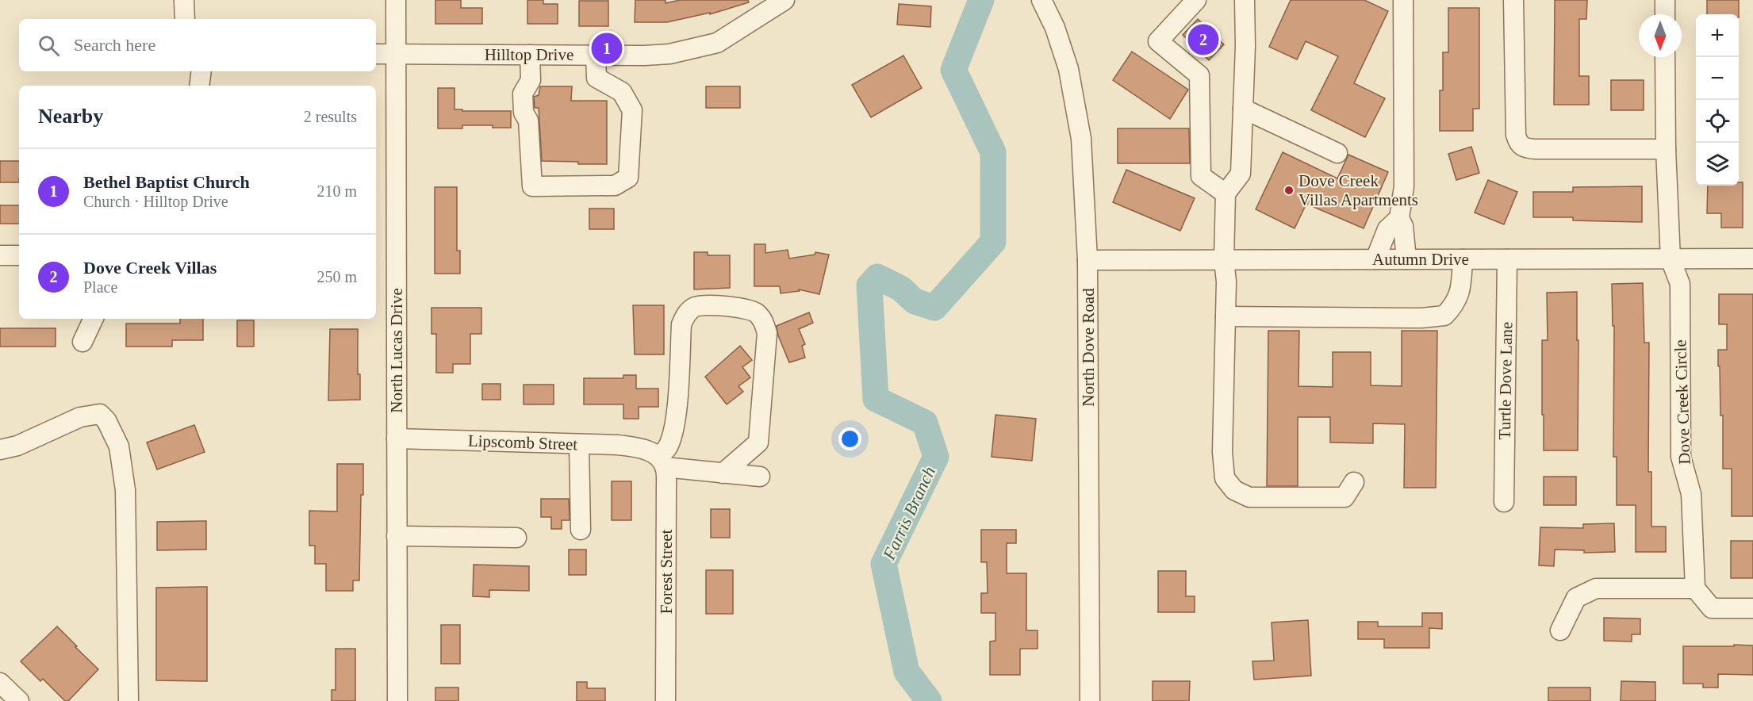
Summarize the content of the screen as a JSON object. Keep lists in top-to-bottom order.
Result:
{
  "streets": {
    "street": [
      "Hilltop Drive",
      "Autumn Drive",
      "North Dove Road",
      "North Lucas Drive",
      "Turtle Dove Lane",
      "Dove Creek Circle",
      "Lipscomb Street",
      "Forest Street"
    ]
  },
  "crossings": [
    ["Hilltop Drive", "North Lucas Drive"],
    ["Autumn Drive", "North Dove Road"],
    ["Autumn Drive", "Turtle Dove Lane"],
    ["Autumn Drive", "Dove Creek Circle"],
    ["North Lucas Drive", "Lipscomb Street"],
    ["Lipscomb Street", "Forest Street"]
  ],
  "water": ["Farris Branch"],
  "places": ["Dove Creek Villas Apartments"],
  "north": "bottom",
  "page": {
    "map_buttons": ["+", "−"],
    "search": "Search here",
    "pins": ["2", "1"],
    "heading": ["Nearby", "2 results"],
    "list": [
      {
        "mark": "1",
        "name": "Bethel Baptist Church",
        "note": "Church · Hilltop Drive",
        "value": "210 m"
      },
      {
        "mark": "2",
        "name": "Dove Creek Villas",
        "note": "Place",
        "value": "250 m"
      }
    ]
  }
}
